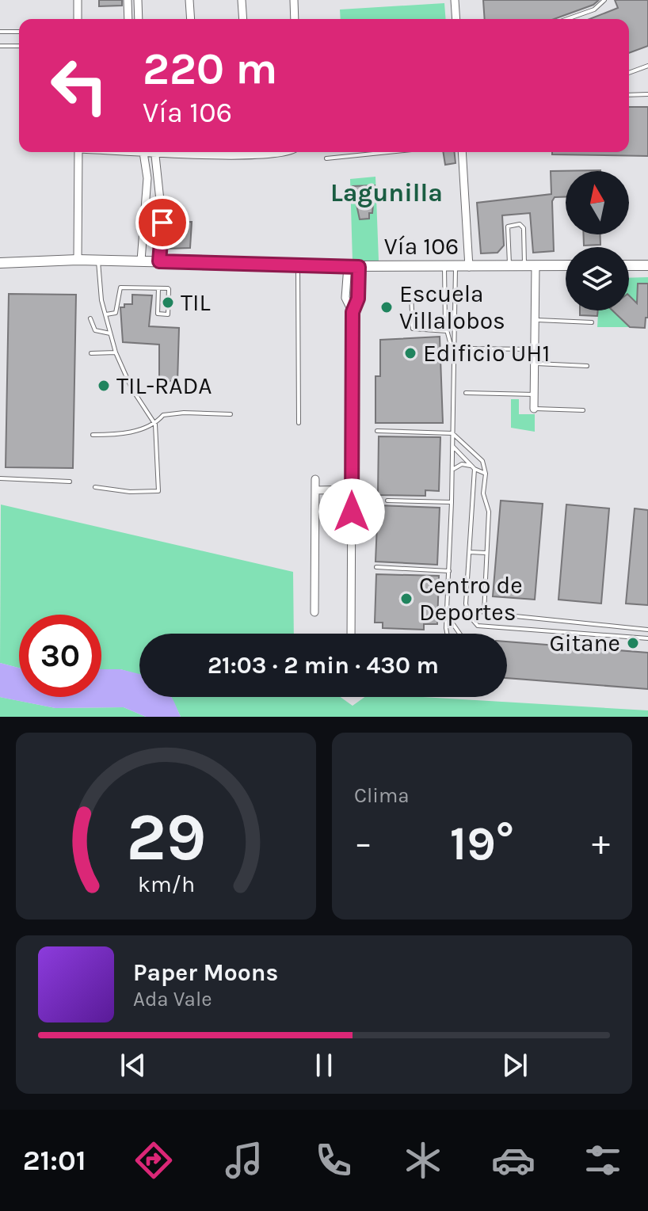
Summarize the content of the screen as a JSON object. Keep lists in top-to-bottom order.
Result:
{
  "streets": {
    "main road": ["Vía 106"]
  },
  "districts": ["Lagunilla"],
  "places": [
    "TIL",
    "Escuela Villalobos",
    "Edificio UH1",
    "TIL-RADA",
    "Centro de Deportes",
    "Gitane"
  ],
  "north": "top",
  "page": {
    "turn": ["220 m", "Vía 106"],
    "limit": "30",
    "trip": "21:03 · 2 min · 430 m",
    "tile": "Clima",
    "heat": ["−", "19°", "+"],
    "song": ["Paper Moons", "Ada Vale"],
    "tabs": "21:01",
    "gauge": ["29", "km/h"]
  }
}
